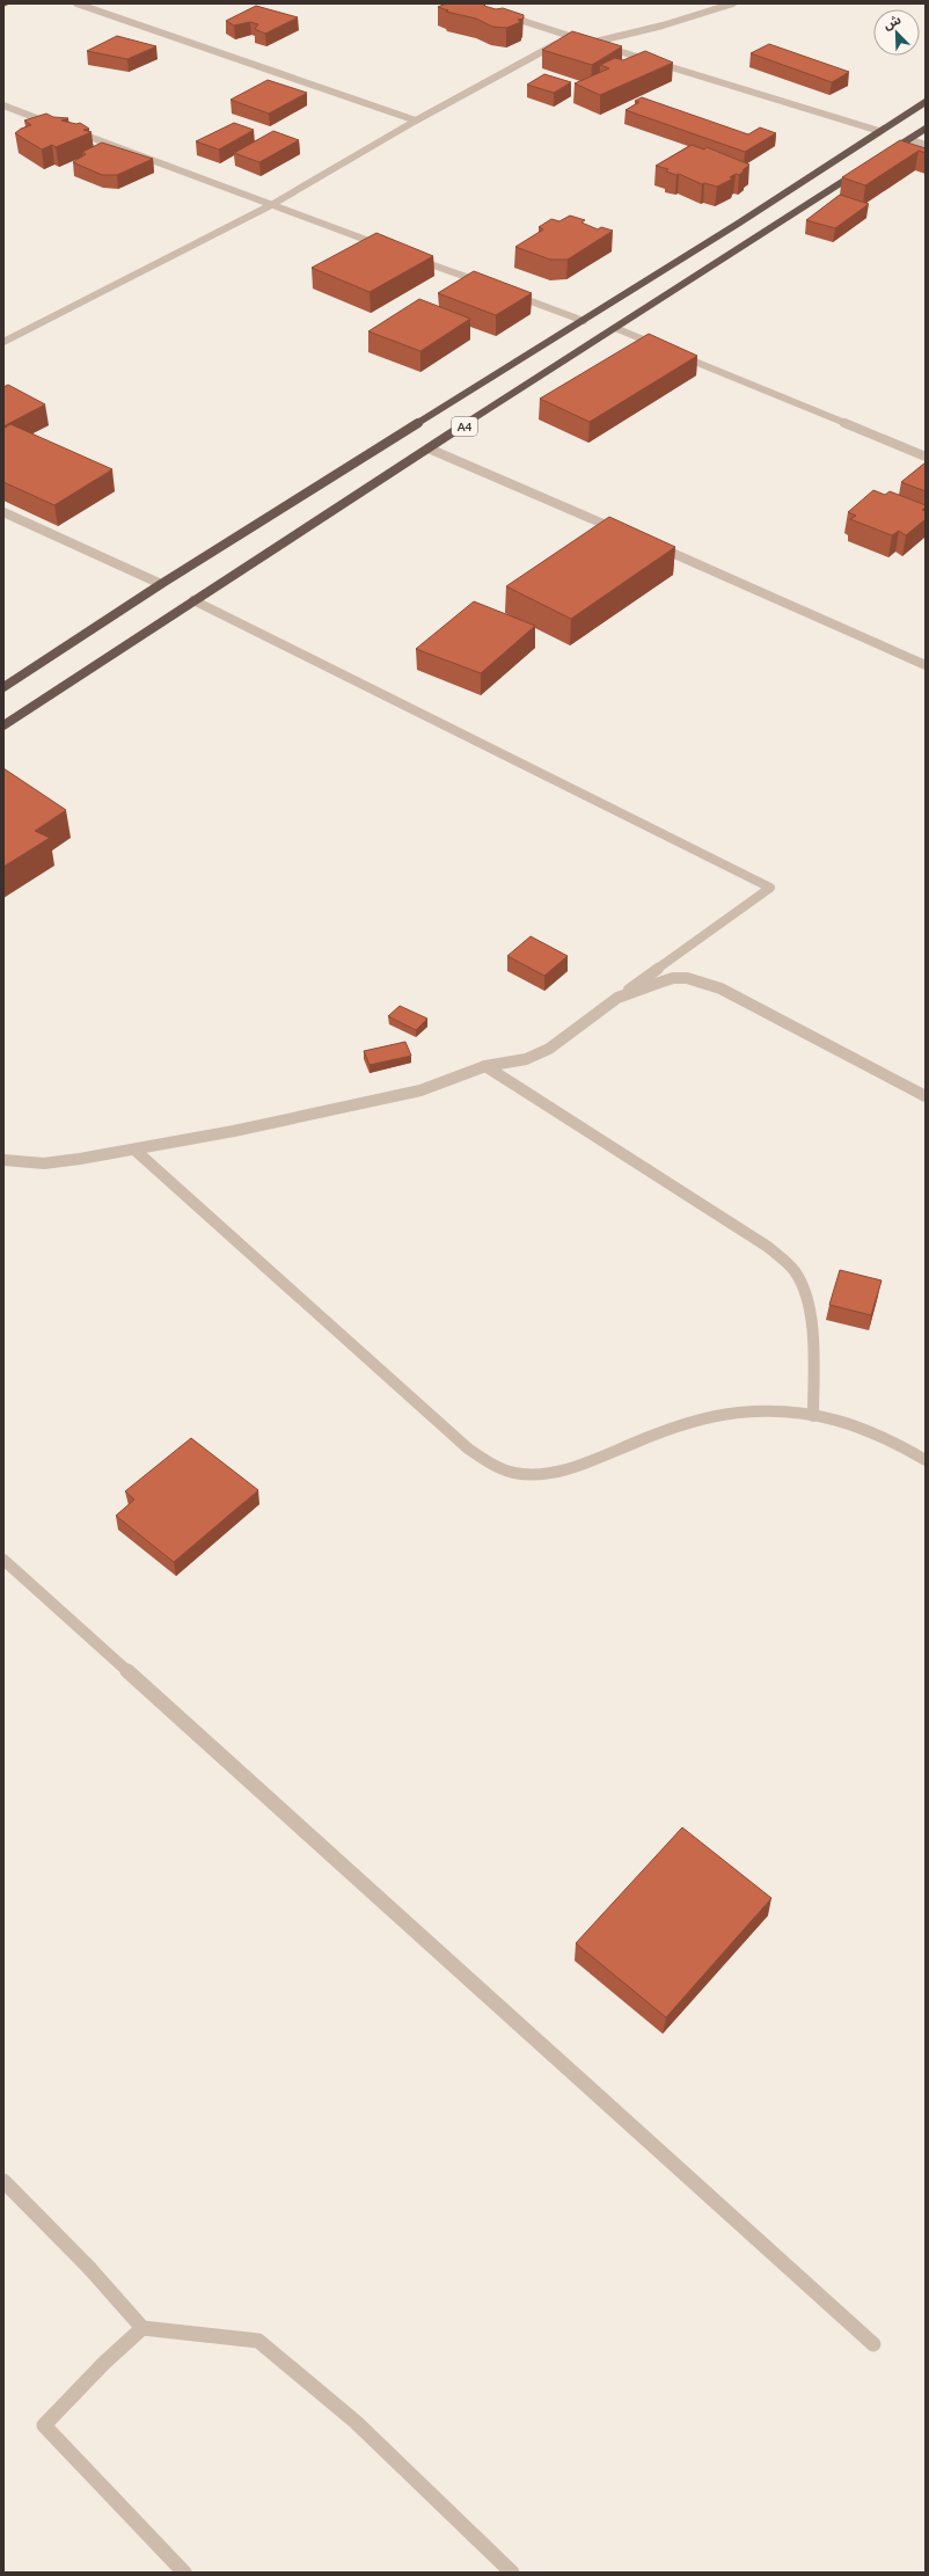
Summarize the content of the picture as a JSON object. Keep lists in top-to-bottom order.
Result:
{
  "streets": {
    "highway": ["A4"]
  },
  "north": "top left"
}
